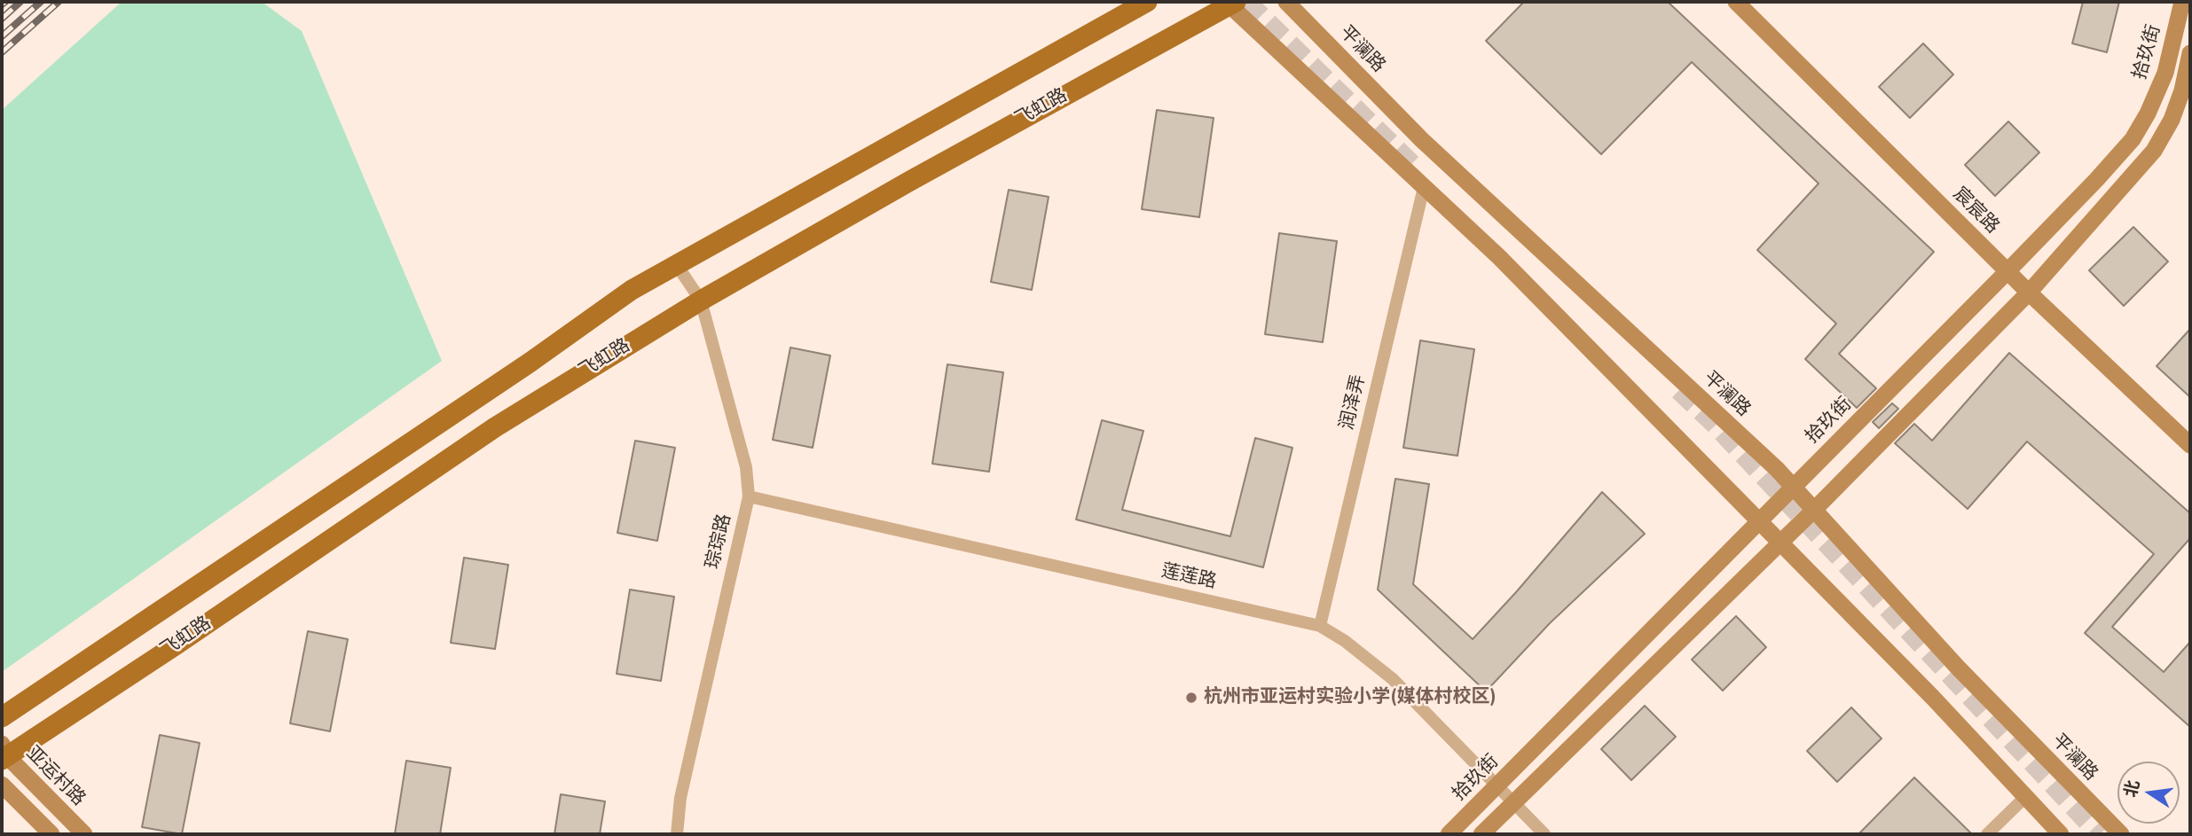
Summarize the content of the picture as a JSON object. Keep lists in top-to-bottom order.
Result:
{
  "streets": {
    "main road": [
      "平澜路",
      "拾玖街",
      "飞虹路",
      "宸宸路",
      "亚运村路"
    ],
    "street": ["润泽弄", "琮琮路", "莲莲路"]
  },
  "crossings": [
    ["平澜路", "拾玖街"],
    ["拾玖街", "宸宸路"],
    ["拾玖街", "莲莲路"],
    ["飞虹路", "琮琮路"],
    ["飞虹路", "亚运村路"],
    ["润泽弄", "莲莲路"],
    ["琮琮路", "莲莲路"]
  ],
  "places": ["杭州市亚运村实验小学(媒体村校区)"],
  "north": "left"
}
